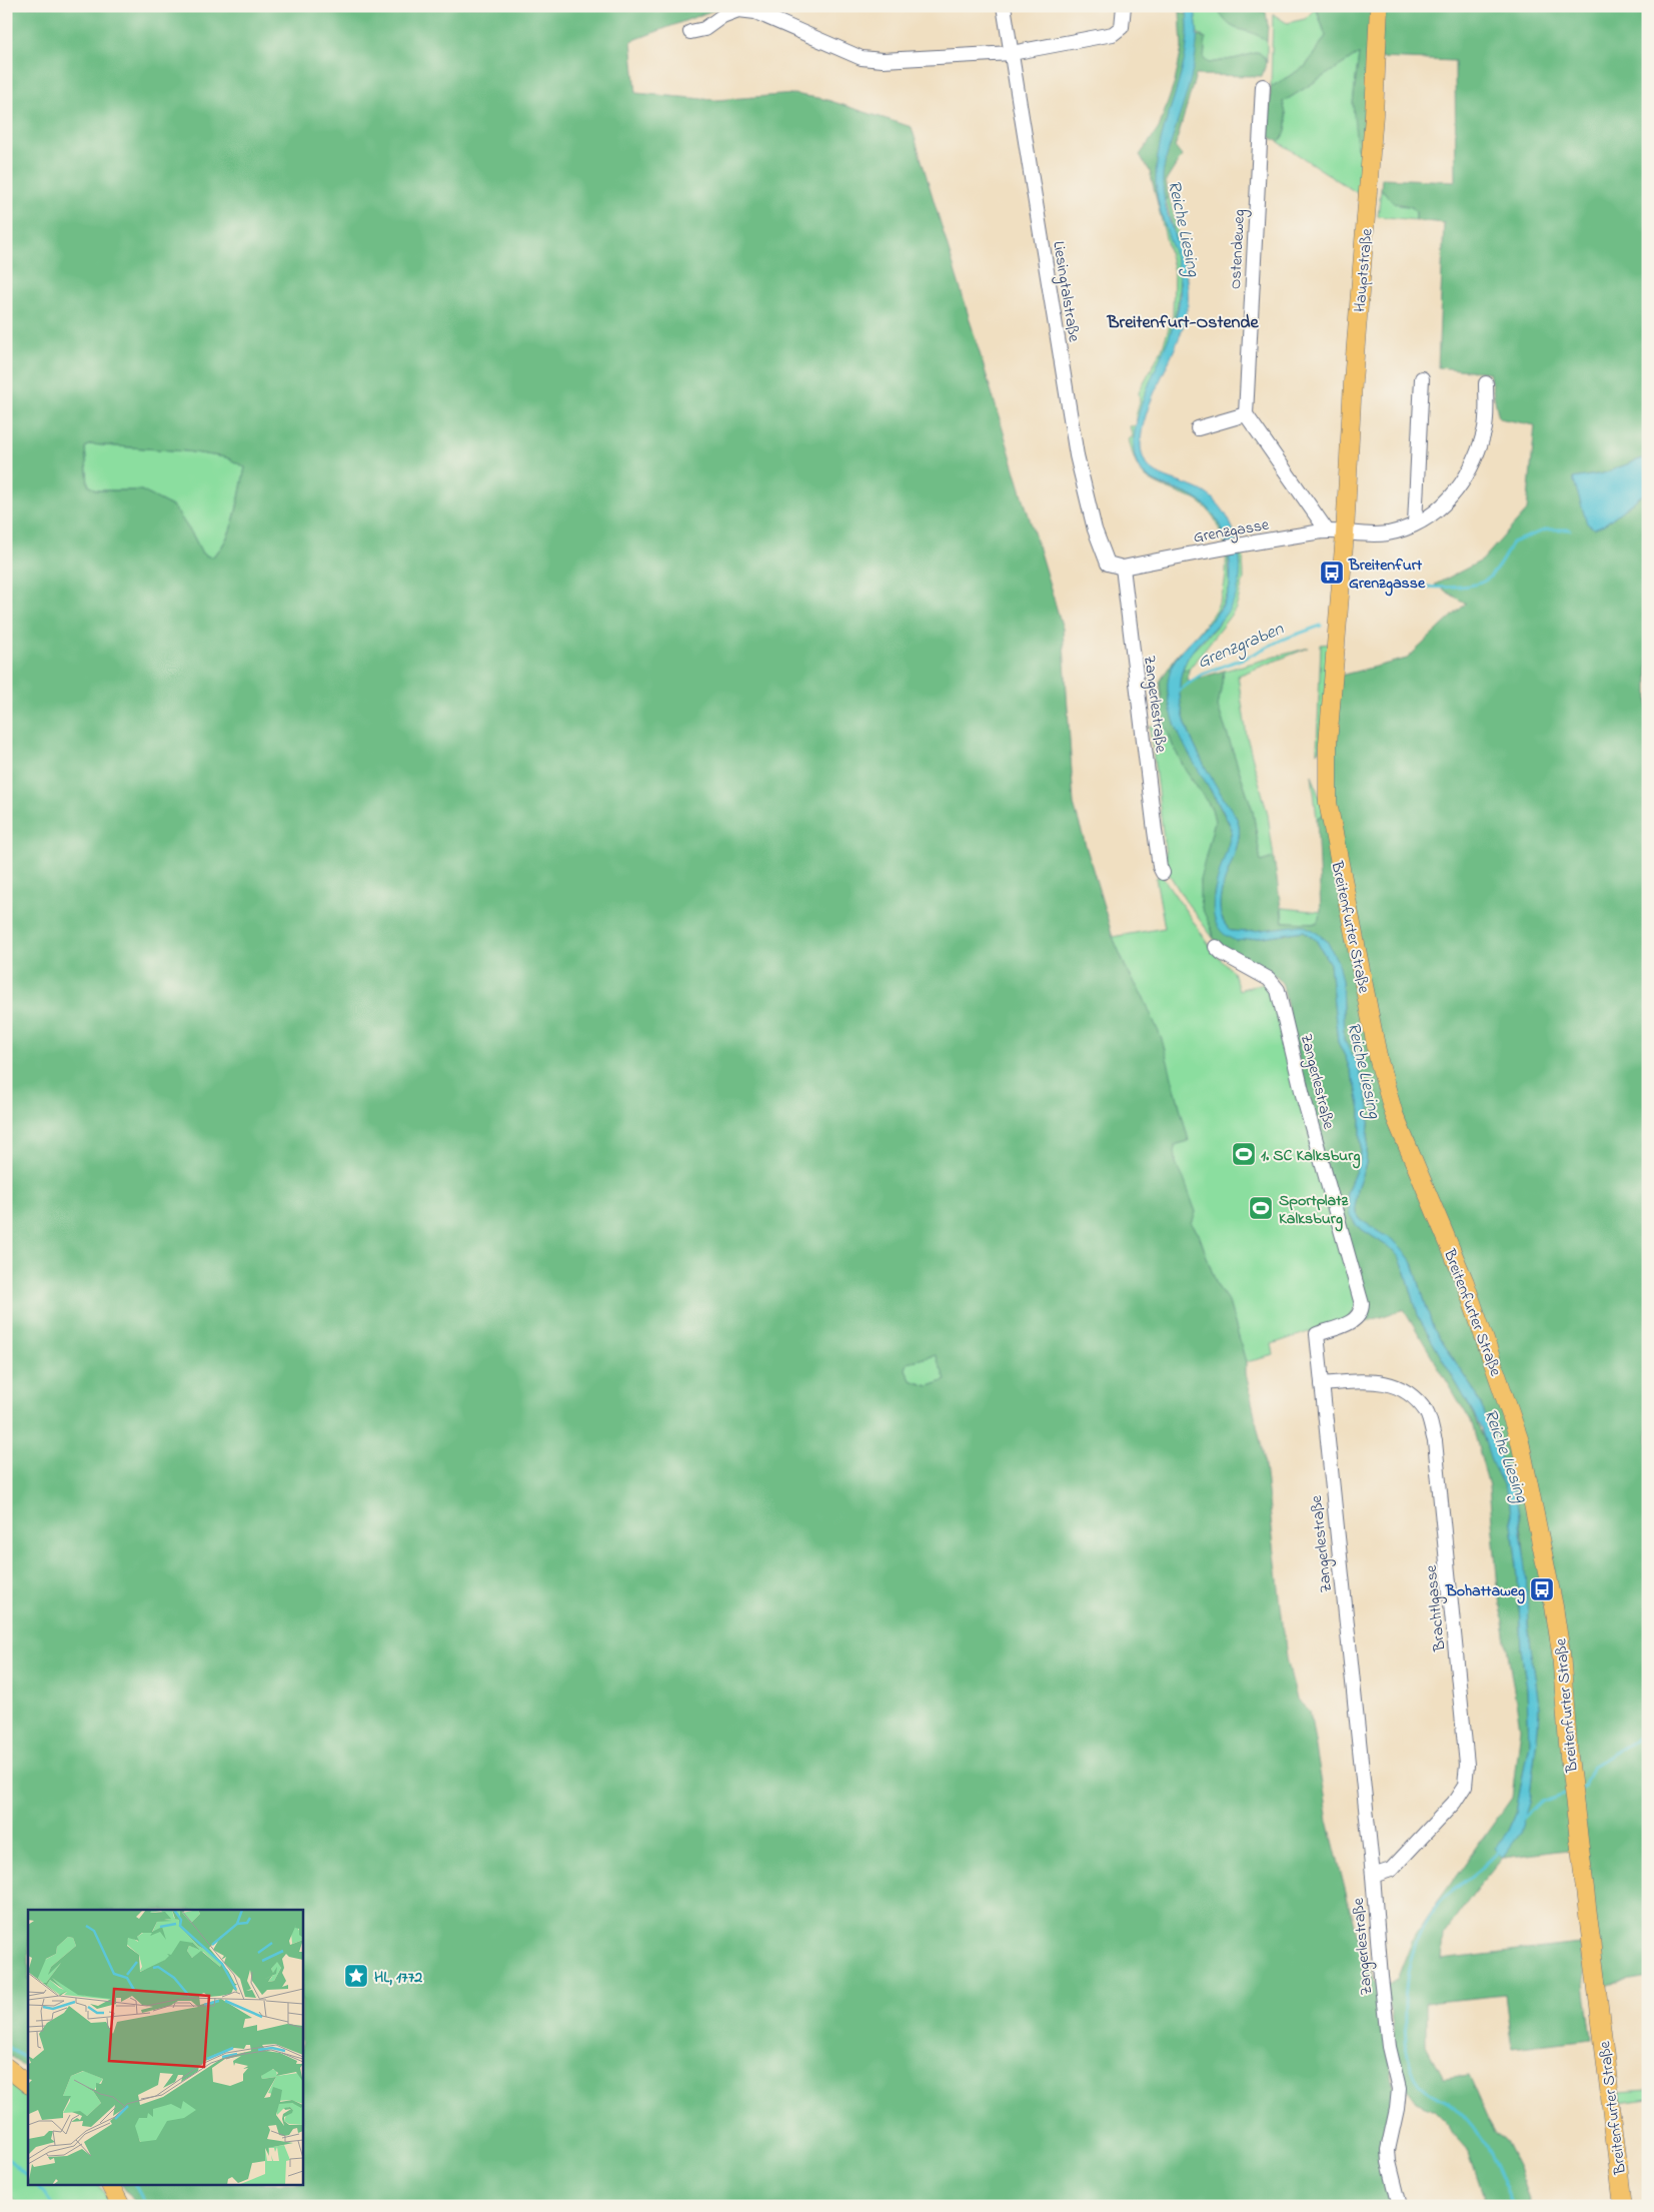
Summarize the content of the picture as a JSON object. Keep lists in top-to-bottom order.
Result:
{
  "streets": {
    "main road": ["Hauptstraße", "Breitenfurter Straße"],
    "street": [
      "Ostendeweg",
      "Liesingtalstraße",
      "Grenzgasse",
      "Zangerlestraße",
      "Brachtlgasse"
    ]
  },
  "crossings": [
    ["Hauptstraße", "Grenzgasse"],
    ["Hauptstraße", "Breitenfurter Straße"],
    ["Liesingtalstraße", "Grenzgasse"],
    ["Liesingtalstraße", "Zangerlestraße"],
    ["Grenzgasse", "Zangerlestraße"],
    ["Zangerlestraße", "Brachtlgasse"]
  ],
  "districts": ["Breitenfurt-Ostende"],
  "water": ["Reiche Liesing", "Grenzgraben"],
  "places": {
    "bus stop": ["Breitenfurt Grenzgasse", "Bohattaweg"],
    "sports": ["1. SC Kalksburg", "Sportplatz Kalksburg"],
    "place": ["HL, 1772"]
  }
}
